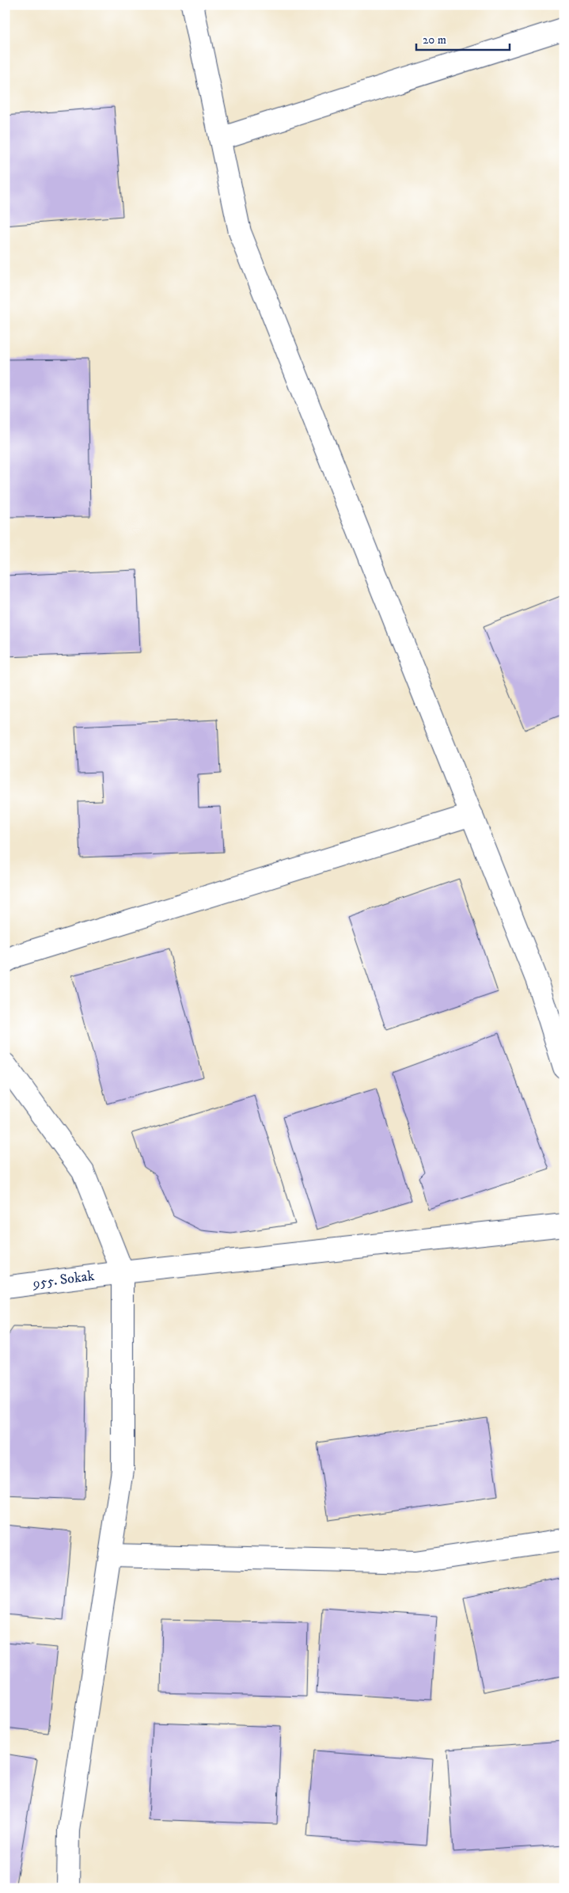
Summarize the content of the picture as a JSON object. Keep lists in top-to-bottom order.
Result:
{
  "streets": {
    "street": ["955. Sokak"]
  },
  "scale_bar": "20 m"
}
